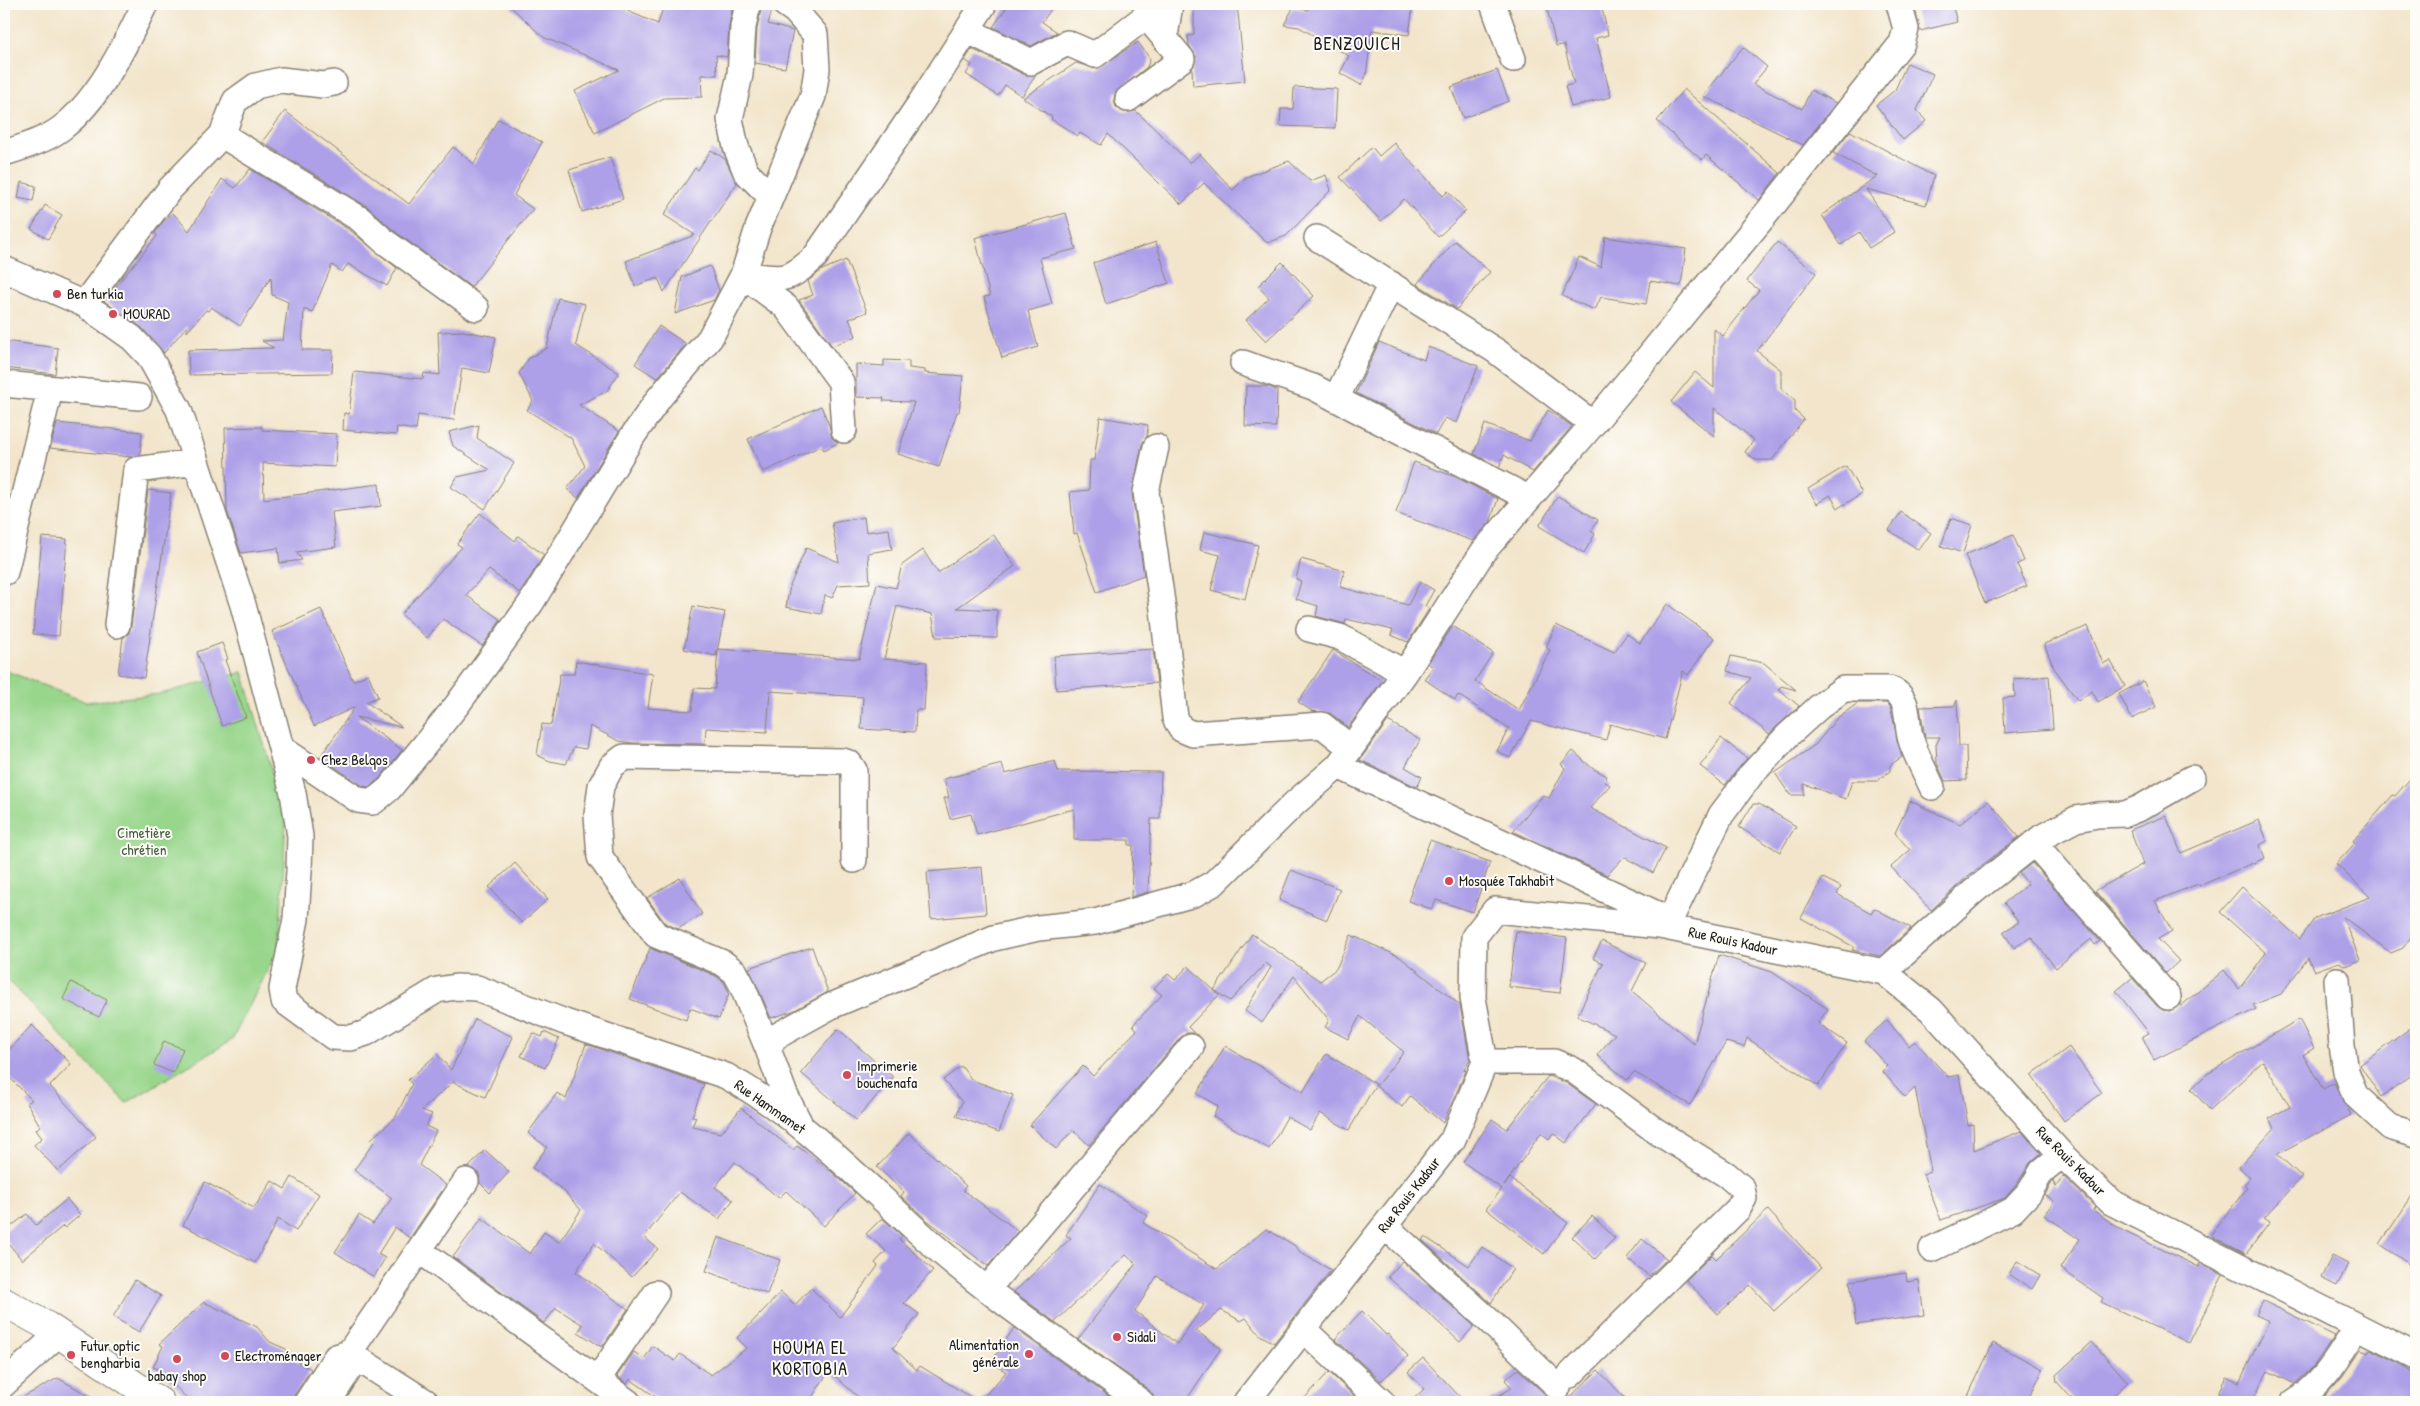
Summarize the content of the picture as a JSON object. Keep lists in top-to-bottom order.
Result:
{
  "streets": {
    "street": ["Rue Rouis Kadour", "Rue Hammamet"]
  },
  "districts": ["BENZOUICH", "HOUMA EL KORTOBIA"],
  "parks": ["Cimetière chrétien"],
  "places": [
    "Ben turkia",
    "MOURAD",
    "Chez Belqos",
    "Mosquée Takhabit",
    "Imprimerie bouchenafa",
    "Sidali",
    "Alimentation générale",
    "Futur optic bengharbia",
    "Electroménager",
    "babay shop"
  ]
}
